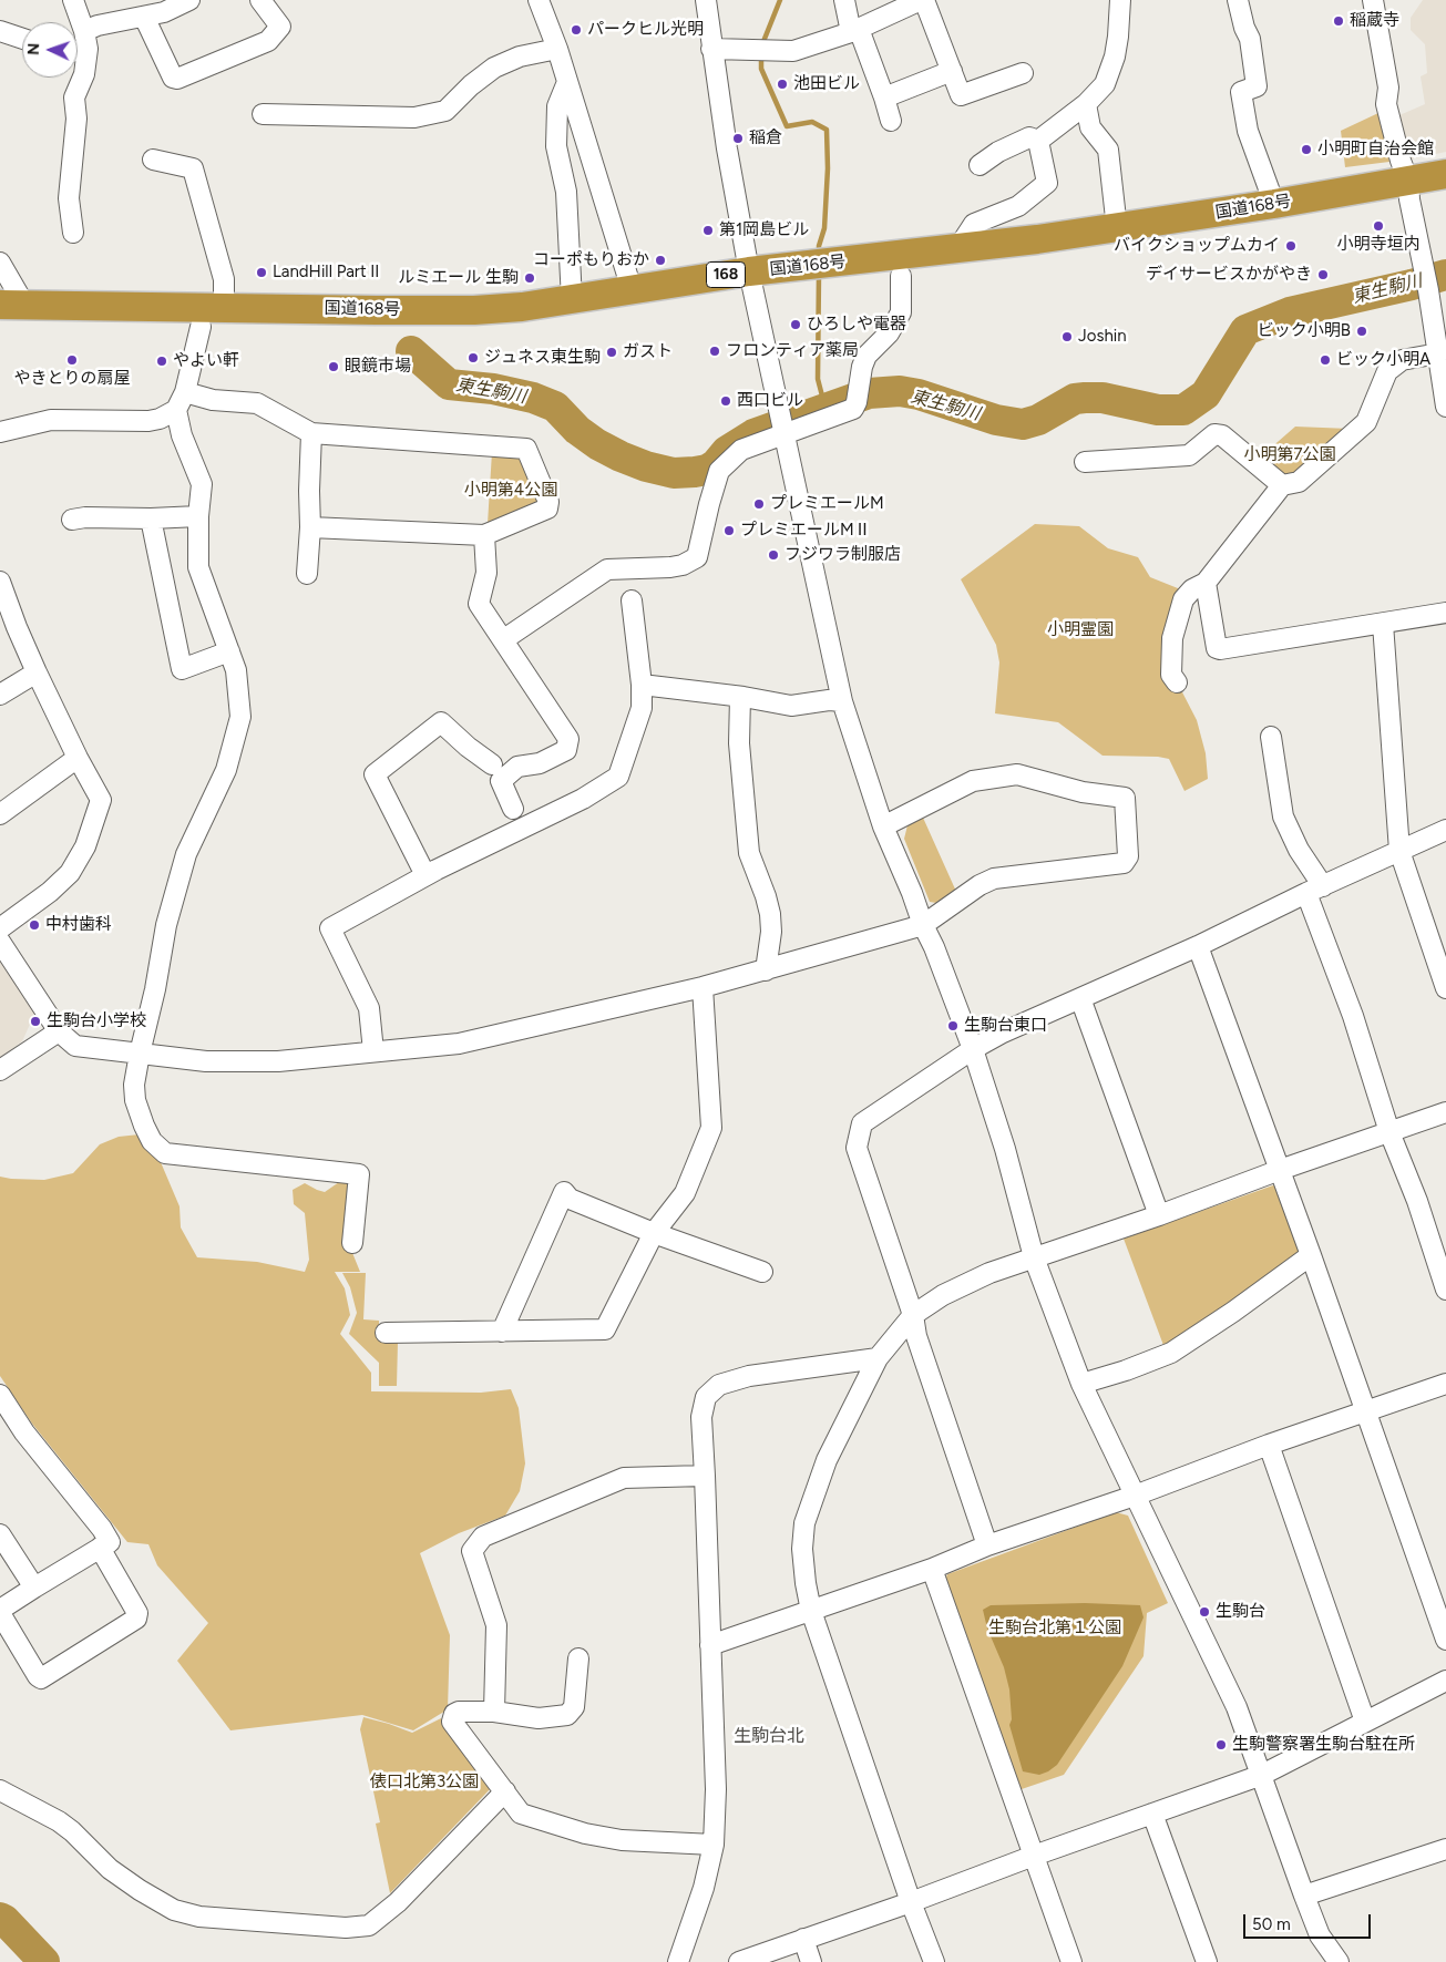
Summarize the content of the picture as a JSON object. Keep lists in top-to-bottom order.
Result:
{
  "streets": {
    "highway": ["国道168号", "168"]
  },
  "districts": ["生駒台北"],
  "water": ["東生駒川"],
  "parks": [
    "小明第7公園",
    "小明第4公園",
    "小明霊園",
    "生駒台北第１公園",
    "俵口北第3公園"
  ],
  "places": [
    "稲蔵寺",
    "パークヒル光明",
    "池田ビル",
    "稲倉",
    "小明町自治会館",
    "小明寺垣内",
    "第1岡島ビル",
    "バイクショップムカイ",
    "コーポもりおか",
    "LandHill Part II",
    "デイサービスかがやき",
    "ルミエール 生駒",
    "ひろしや電器",
    "ビック小明B",
    "Joshin",
    "フロンティア薬局",
    "ガスト",
    "ジュネス東生駒",
    "やきとりの扇屋",
    "ビック小明A",
    "やよい軒",
    "眼鏡市場",
    "西口ビル",
    "プレミエールM",
    "プレミエールMⅡ",
    "フジワラ制服店",
    "中村歯科",
    "生駒台小学校",
    "生駒台東口",
    "生駒台",
    "生駒警察署生駒台駐在所"
  ],
  "scale_bar": "50 m",
  "north": "left"
}
